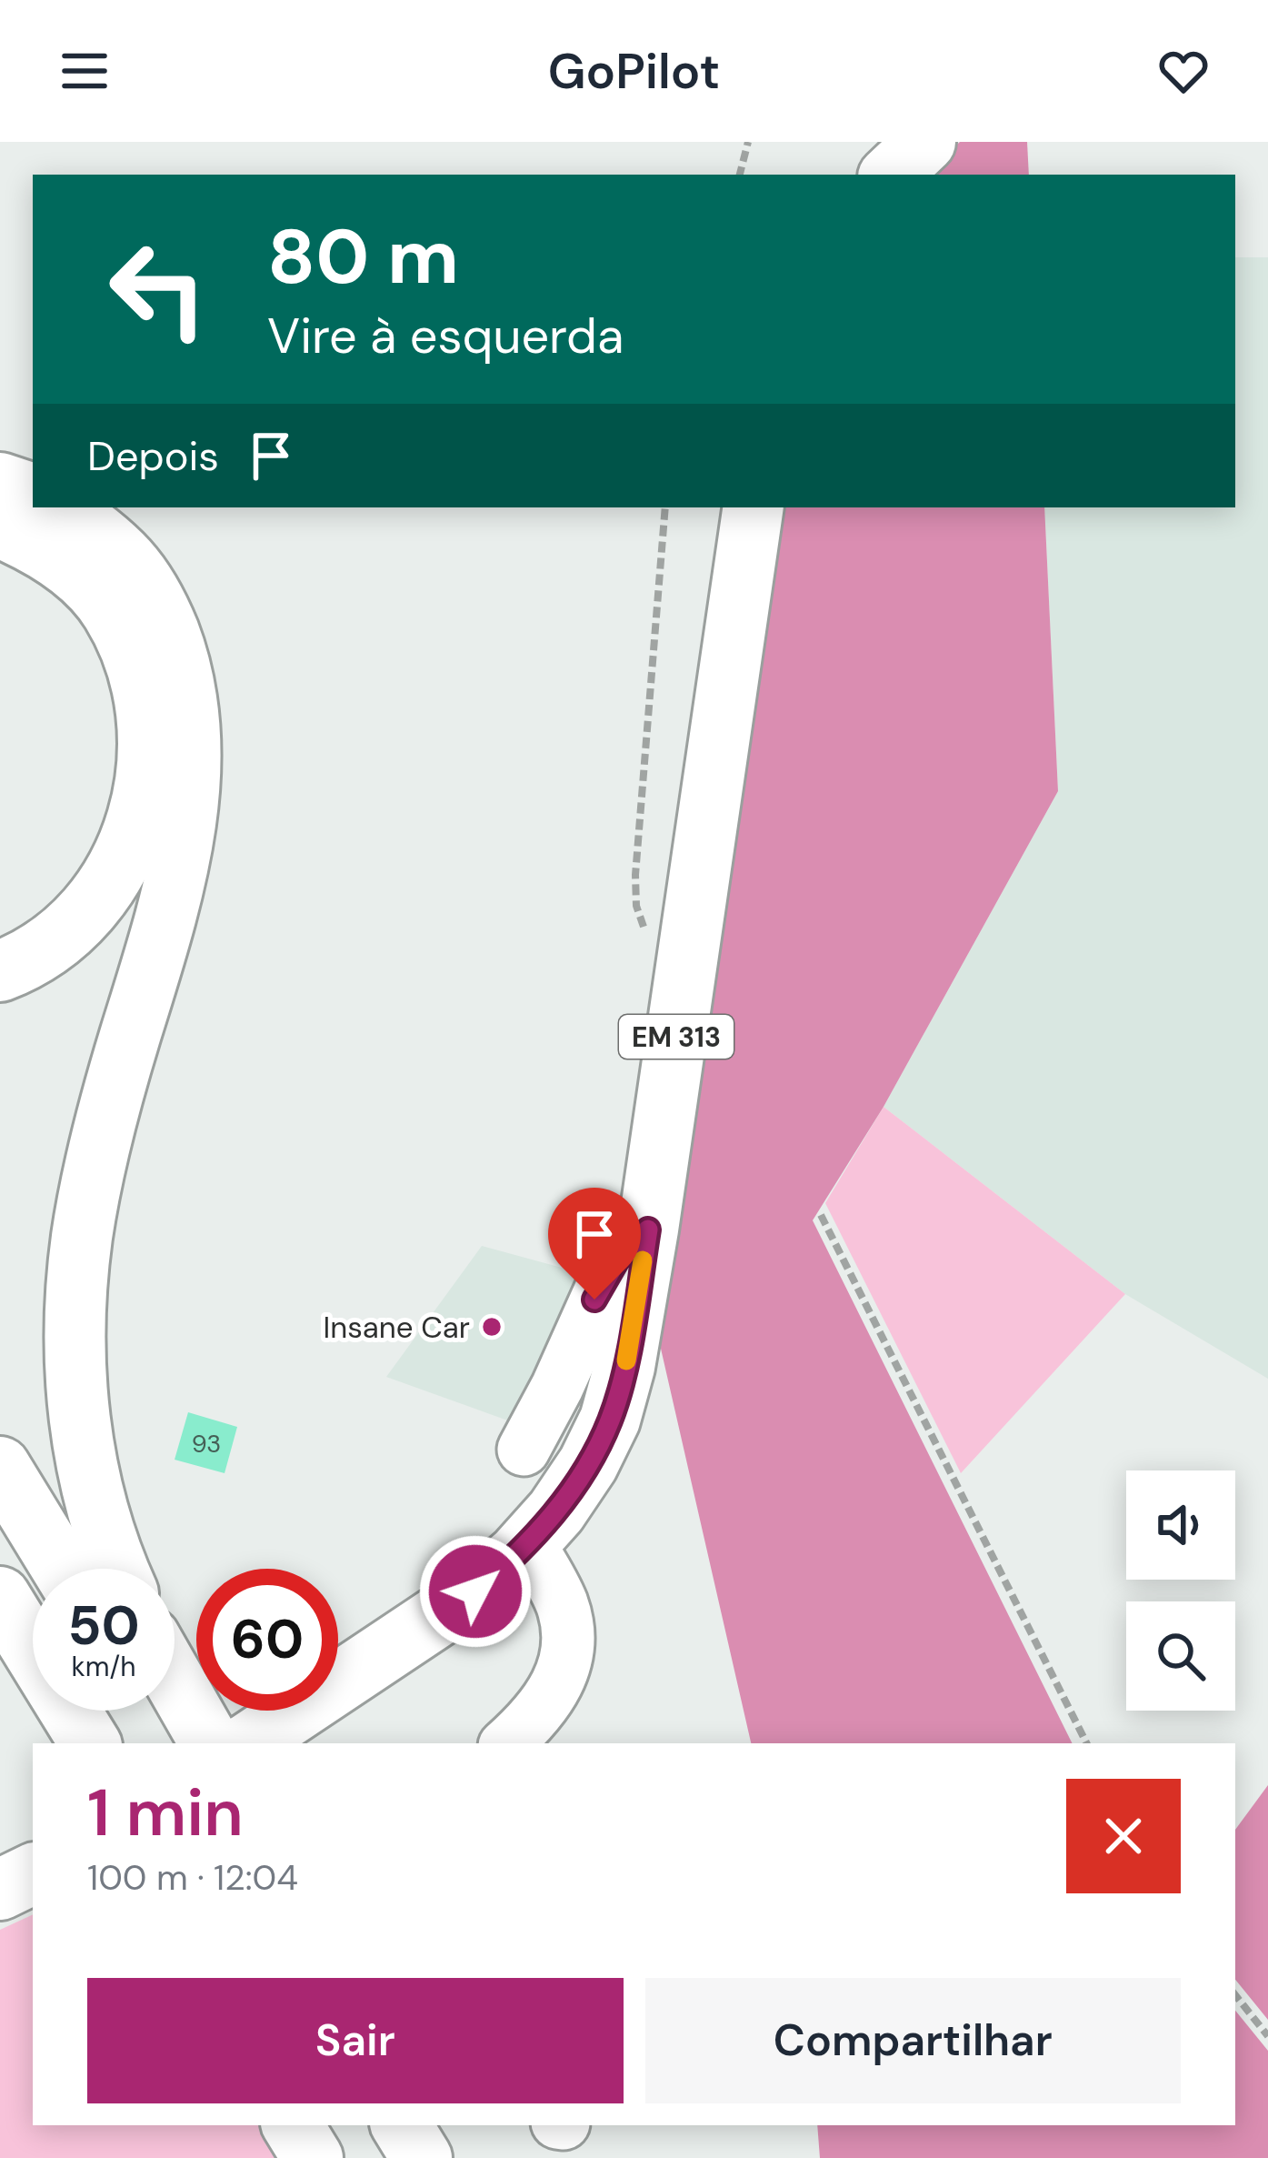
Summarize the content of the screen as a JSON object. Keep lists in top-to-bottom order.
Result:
{
  "streets": {
    "main road": ["EM 313"]
  },
  "places": ["Insane Car"],
  "house_numbers": ["93"],
  "page": {
    "header": "GoPilot",
    "turn": ["80 m", "Vire à esquerda"],
    "then": "Depois",
    "speed": "50 km/h",
    "limit": "60",
    "heading": ["1 min", "100 m · 12:04"],
    "buttons": ["Sair", "Compartilhar"]
  }
}
